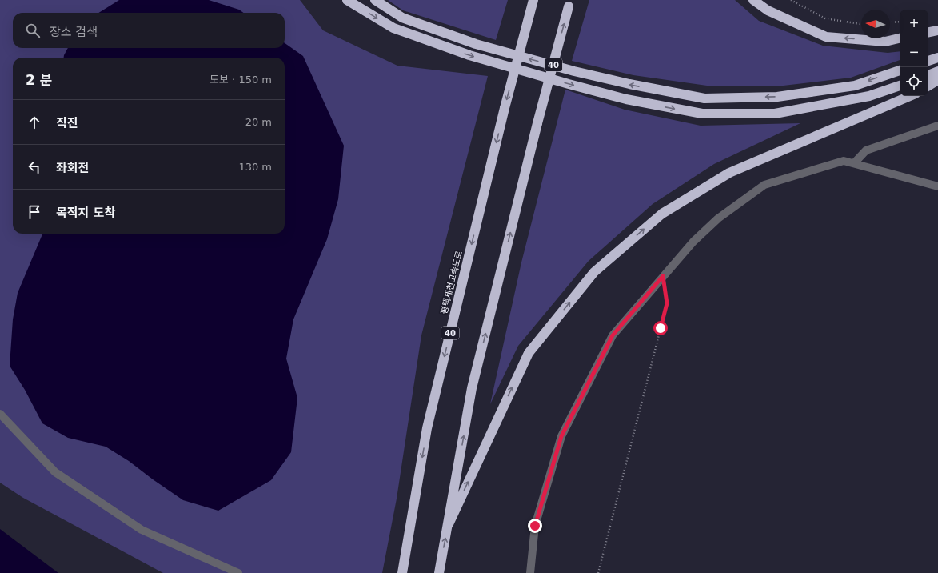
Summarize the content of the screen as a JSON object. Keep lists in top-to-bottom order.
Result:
{
  "streets": {
    "highway": ["40", "평택제천고속도로"]
  },
  "north": "left",
  "page": {
    "map_buttons": ["+", "−"],
    "search": "장소 검색",
    "heading": ["2 분", "도보 · 150 m"],
    "list": [
      ["직진", "20 m"],
      ["좌회전", "130 m"],
      "목적지 도착"
    ]
  }
}
